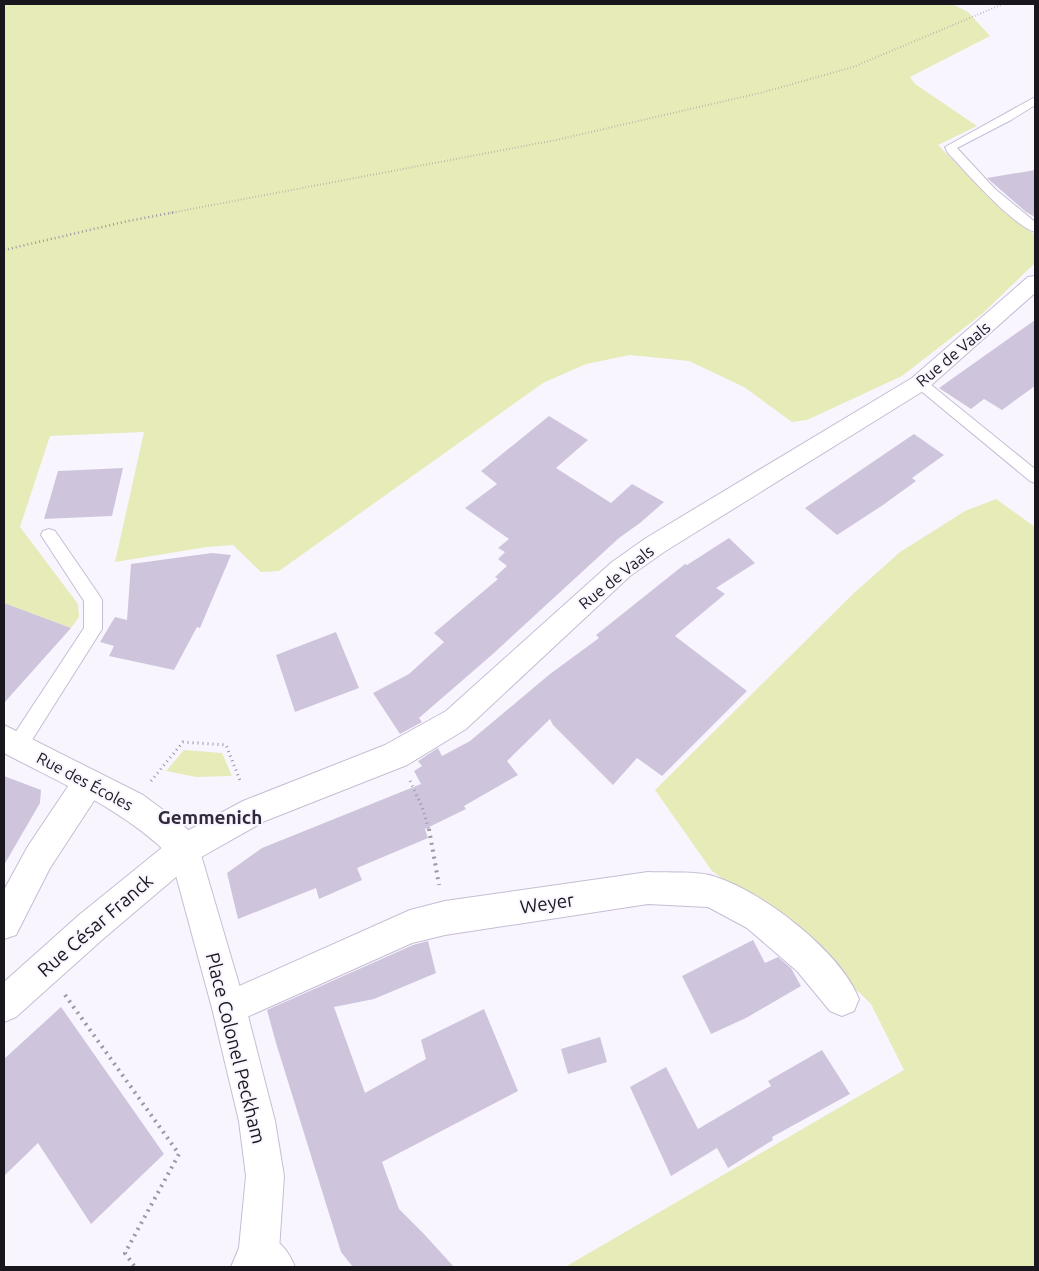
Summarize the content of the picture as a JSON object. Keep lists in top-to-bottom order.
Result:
{
  "streets": {
    "main road": [
      "Rue de Vaals",
      "Rue des Écoles",
      "Weyer",
      "Rue César Franck",
      "Place Colonel Peckham"
    ]
  },
  "crossings": [
    ["Rue de Vaals", "Rue des Écoles"],
    ["Rue de Vaals", "Rue César Franck"],
    ["Rue de Vaals", "Place Colonel Peckham"],
    ["Rue des Écoles", "Rue César Franck"],
    ["Rue des Écoles", "Place Colonel Peckham"],
    ["Weyer", "Place Colonel Peckham"],
    ["Rue César Franck", "Place Colonel Peckham"]
  ],
  "districts": ["Gemmenich"]
}
